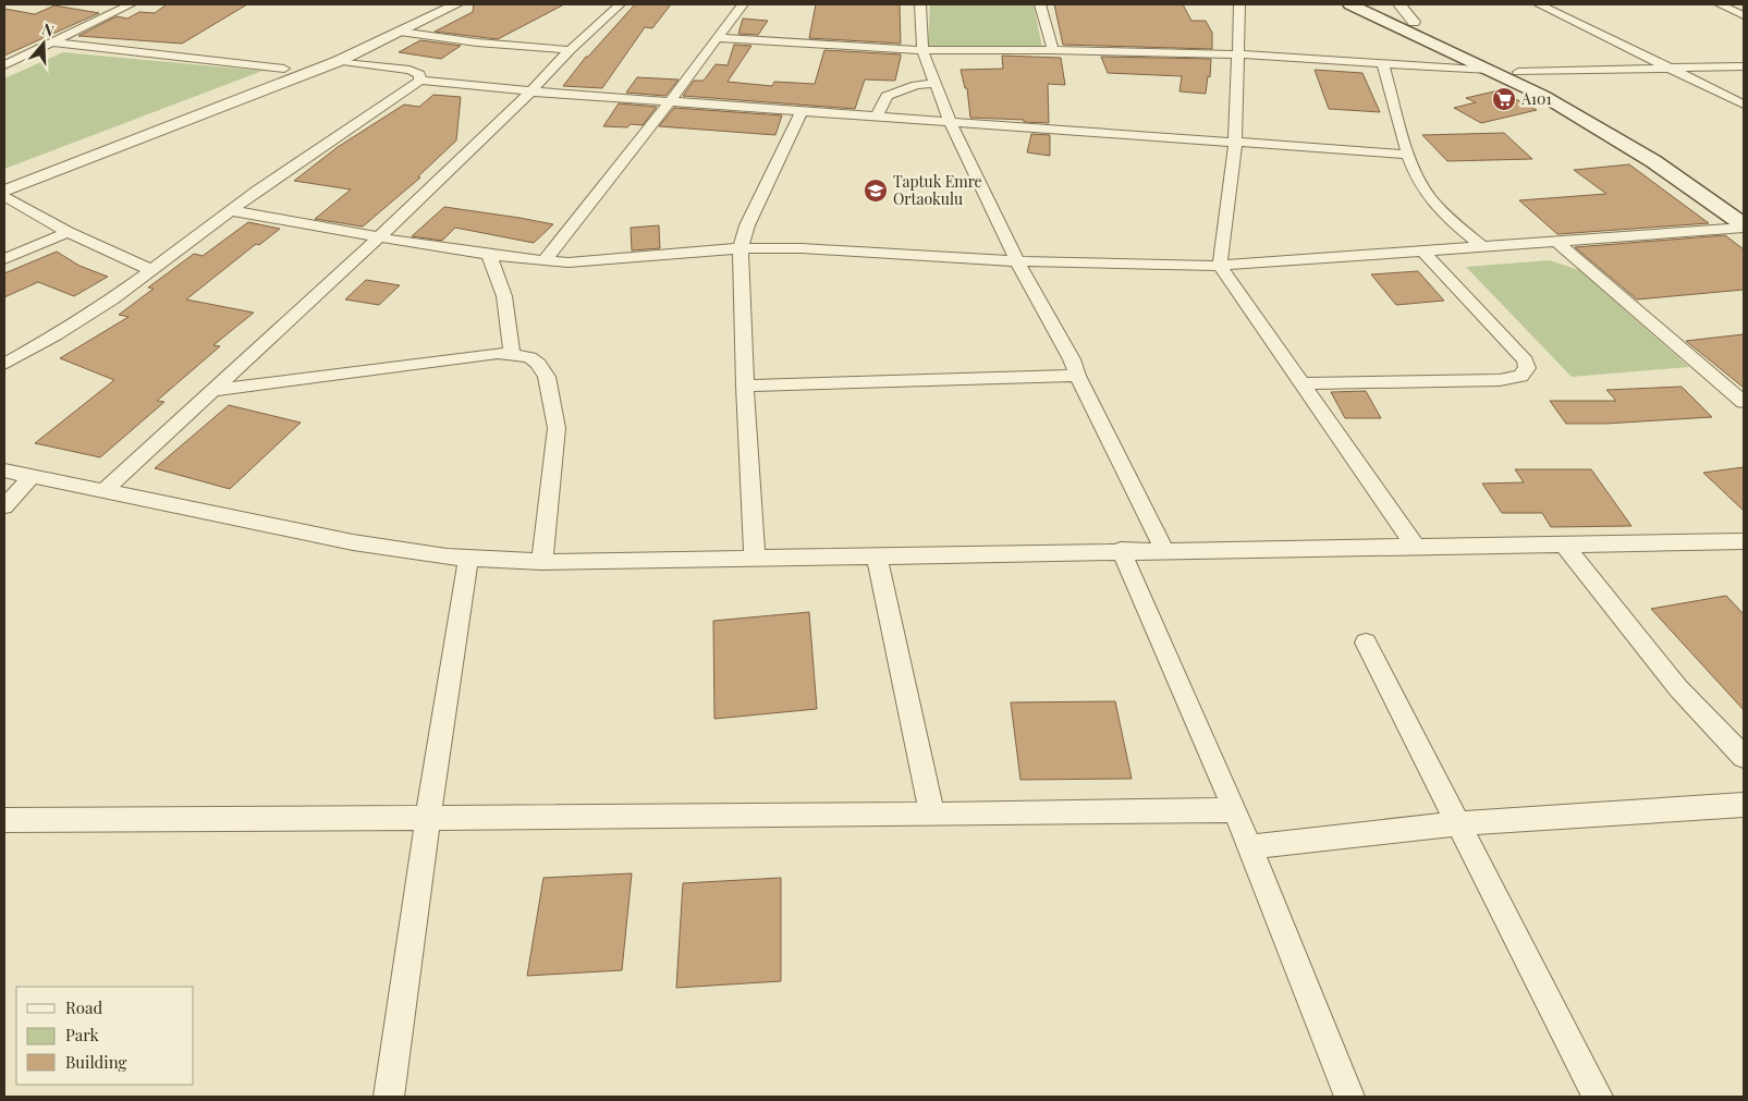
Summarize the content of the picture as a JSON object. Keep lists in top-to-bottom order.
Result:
{
  "places": {
    "supermarket": ["A101"],
    "school or university": ["Taptuk Emre Ortaokulu"]
  },
  "legend": ["Road", "Park", "Building"],
  "north": "top"
}
